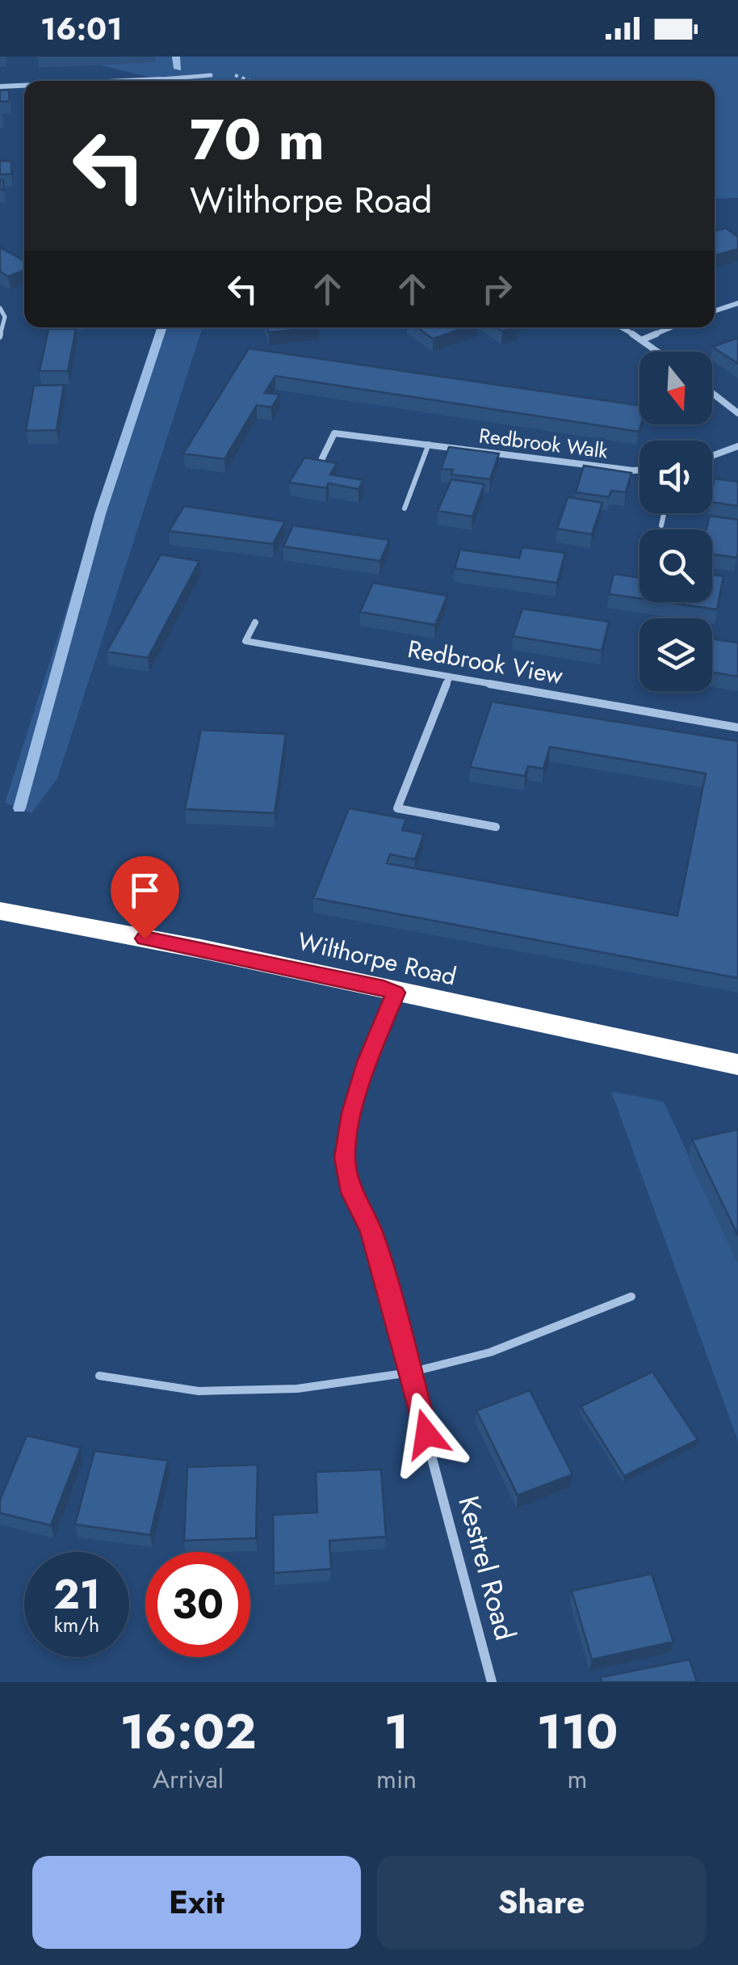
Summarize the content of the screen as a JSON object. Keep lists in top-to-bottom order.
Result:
{
  "streets": {
    "highway": ["Wilthorpe Road"],
    "street": ["Redbrook Walk", "Redbrook View", "Kestrel Road"]
  },
  "crossings": [
    ["Wilthorpe Road", "Kestrel Road"]
  ],
  "north": "bottom",
  "page": {
    "status": "16:01",
    "turn": ["70 m", "Wilthorpe Road"],
    "speed": "21 km/h",
    "limit": "30",
    "eta": [
      "16:02",
      "Arrival",
      "1",
      "min",
      "110",
      "m"
    ],
    "buttons": ["Exit", "Share"]
  }
}
